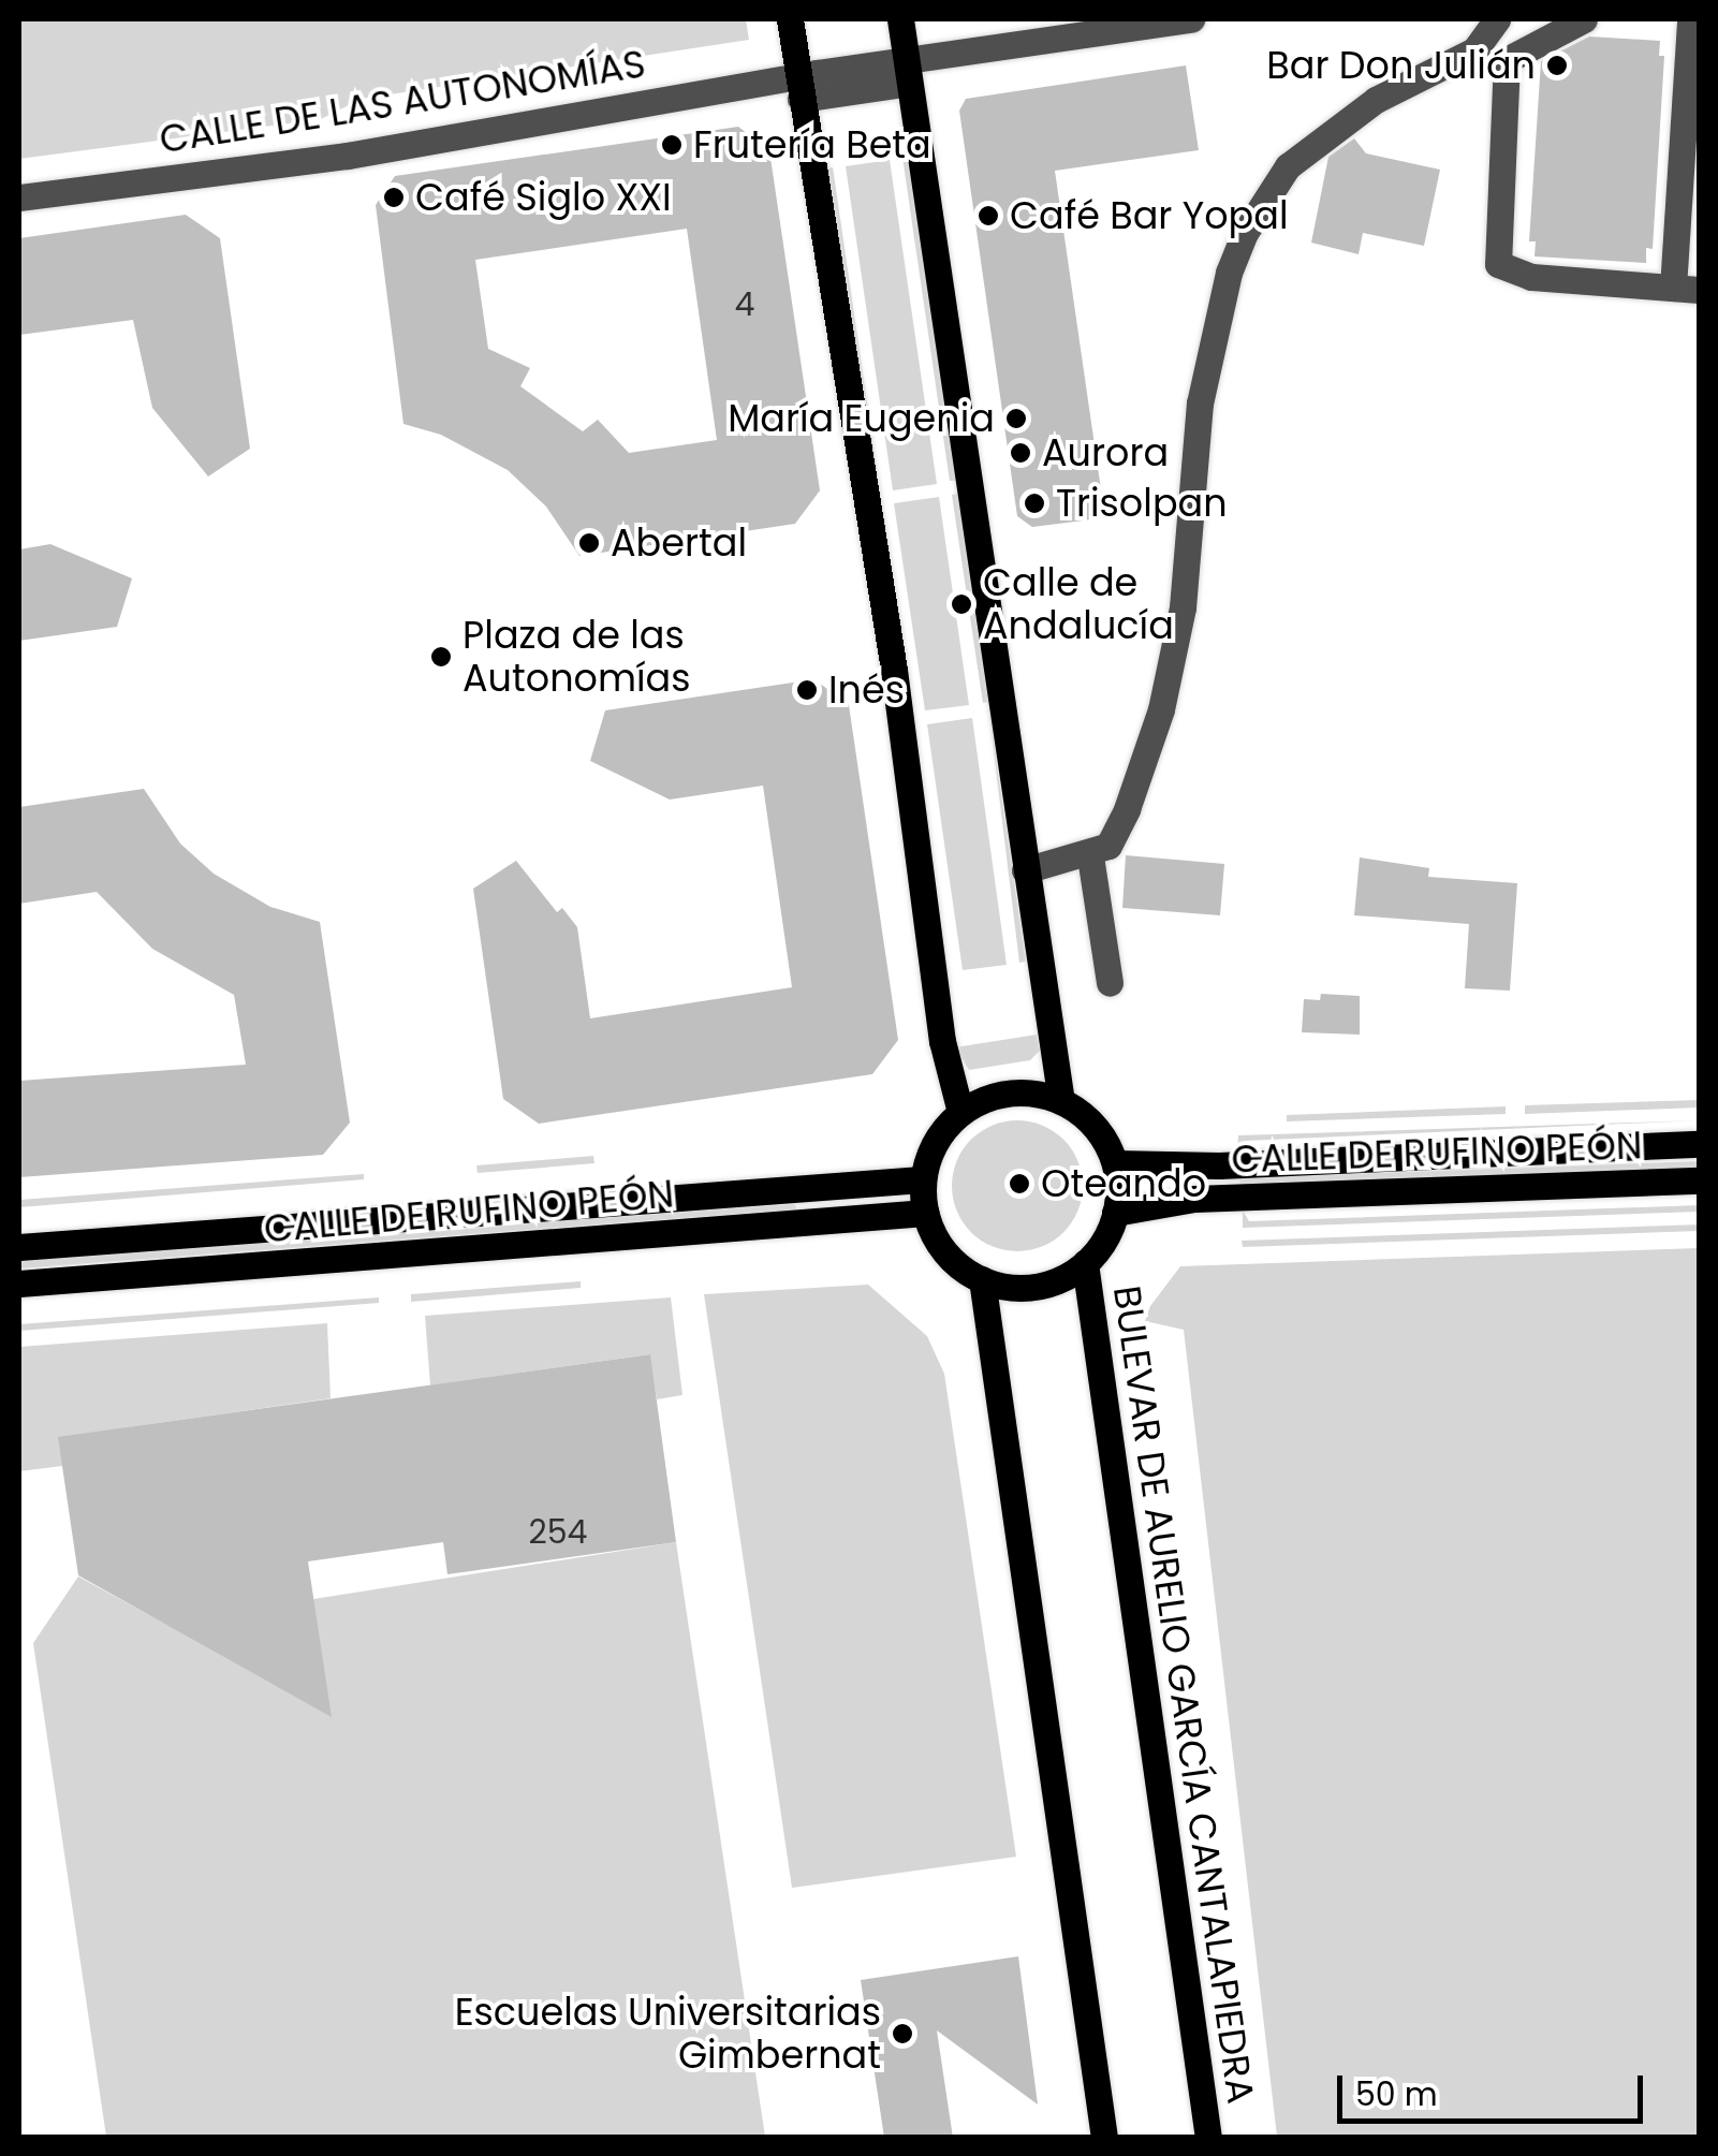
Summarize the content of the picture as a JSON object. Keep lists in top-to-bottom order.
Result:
{
  "streets": {
    "main road": ["CALLE DE RUFINO PEÓN", "BULEVAR DE AURELIO GARCÍA CANTALAPIEDRA"],
    "street": ["CALLE DE LAS AUTONOMÍAS"]
  },
  "crossings": [
    ["CALLE DE RUFINO PEÓN", "BULEVAR DE AURELIO GARCÍA CANTALAPIEDRA"]
  ],
  "places": [
    "Bar Don Julián",
    "Frutería Beta",
    "Café Siglo XXI",
    "Café Bar Yopal",
    "María Eugenia",
    "Aurora",
    "Trisolpan",
    "Abertal",
    "Calle de Andalucía",
    "Plaza de las Autonomías",
    "Inés",
    "Oteando",
    "Escuelas Universitarias Gimbernat"
  ],
  "house_numbers": ["4", "254"],
  "scale_bar": "50 m"
}
